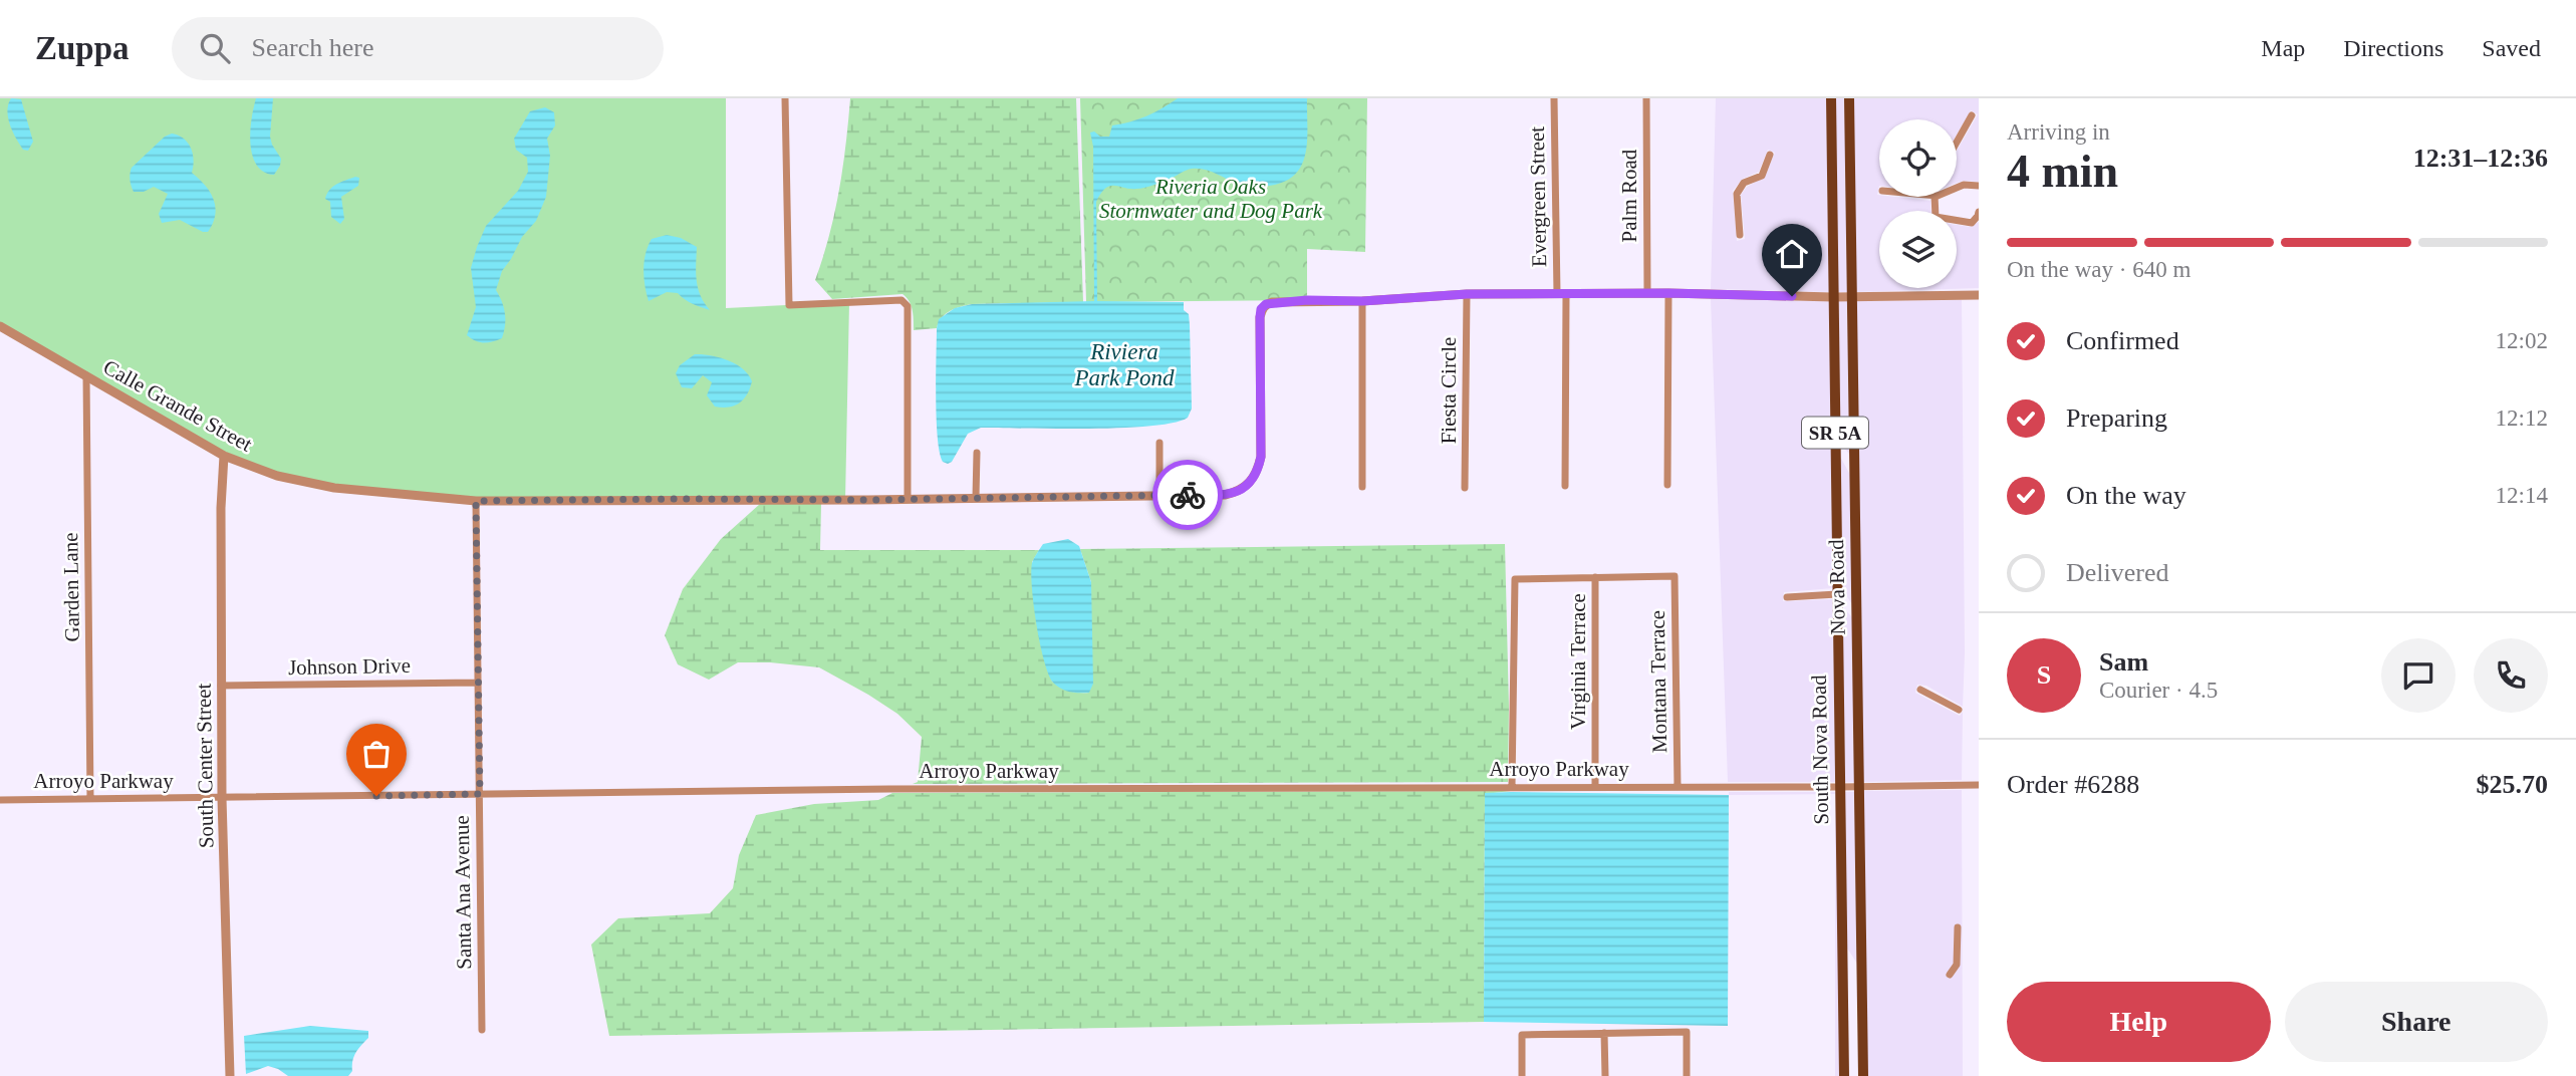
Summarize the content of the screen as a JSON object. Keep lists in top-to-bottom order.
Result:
{
  "streets": {
    "main road": ["SR 5A", "Nova Road", "South Nova Road"],
    "street": [
      "Palm Road",
      "Evergreen Street",
      "Fiesta Circle",
      "Calle Grande Street",
      "Garden Lane",
      "Virginia Terrace",
      "Johnson Drive",
      "Montana Terrace",
      "South Center Street",
      "Arroyo Parkway",
      "Santa Ana Avenue"
    ]
  },
  "crossings": [
    ["Calle Grande Street", "Garden Lane"],
    ["Calle Grande Street", "South Center Street"],
    ["Calle Grande Street", "Santa Ana Avenue"],
    ["SR 5A", "South Nova Road"],
    ["Garden Lane", "Arroyo Parkway"],
    ["Nova Road", "Arroyo Parkway"],
    ["Virginia Terrace", "Montana Terrace"],
    ["Virginia Terrace", "Arroyo Parkway"],
    ["Johnson Drive", "South Center Street"],
    ["Johnson Drive", "Santa Ana Avenue"],
    ["Montana Terrace", "Arroyo Parkway"],
    ["South Nova Road", "Arroyo Parkway"],
    ["South Center Street", "Arroyo Parkway"],
    ["Arroyo Parkway", "Santa Ana Avenue"]
  ],
  "water": ["Riviera Park Pond"],
  "parks": ["Riveria Oaks Stormwater and Dog Park"],
  "page": {
    "header": "Zuppa",
    "search": "Search here",
    "nav": ["Map", "Directions", "Saved"],
    "heading": ["4 min", "Arriving in", "12:31–12:36"],
    "panel": [
      "Sam",
      "Courier · 4.5",
      "Order #6288",
      "$25.70"
    ],
    "bar": "On the way · 640 m",
    "list": [
      ["Confirmed", "12:02"],
      ["Preparing", "12:12"],
      ["On the way", "12:14"],
      "Delivered"
    ],
    "round": "S",
    "buttons": ["Help", "Share"]
  }
}
